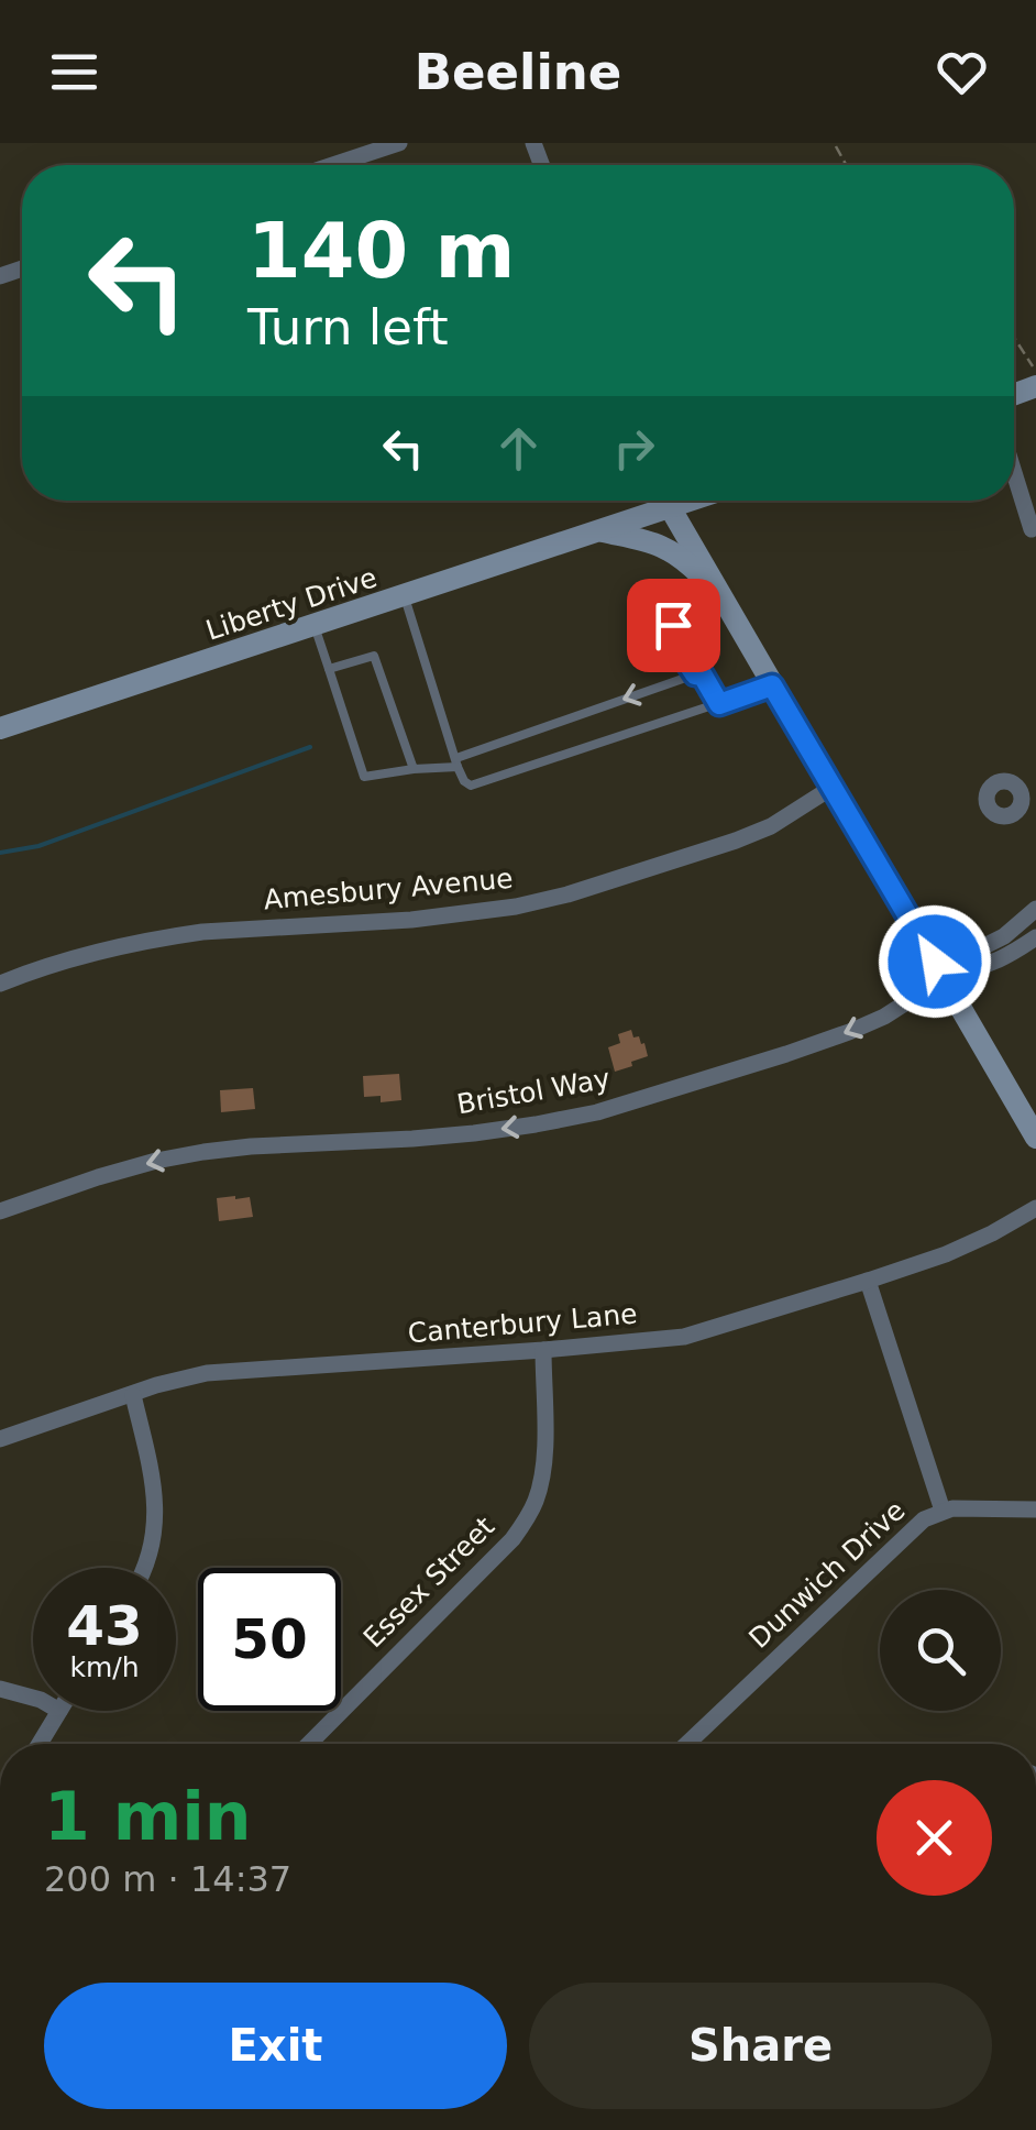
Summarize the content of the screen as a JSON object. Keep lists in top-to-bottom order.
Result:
{
  "streets": {
    "main road": ["Liberty Drive"],
    "street": [
      "Amesbury Avenue",
      "Bristol Way",
      "Canterbury Lane",
      "Dunwich Drive",
      "Essex Street"
    ]
  },
  "crossings": [
    ["Canterbury Lane", "Dunwich Drive"],
    ["Canterbury Lane", "Essex Street"]
  ],
  "one_way": ["Bristol Way"],
  "page": {
    "header": "Beeline",
    "turn": ["140 m", "Turn left"],
    "speed": "43 km/h",
    "limit": "50",
    "heading": ["1 min", "200 m · 14:37"],
    "buttons": ["Exit", "Share"]
  }
}
